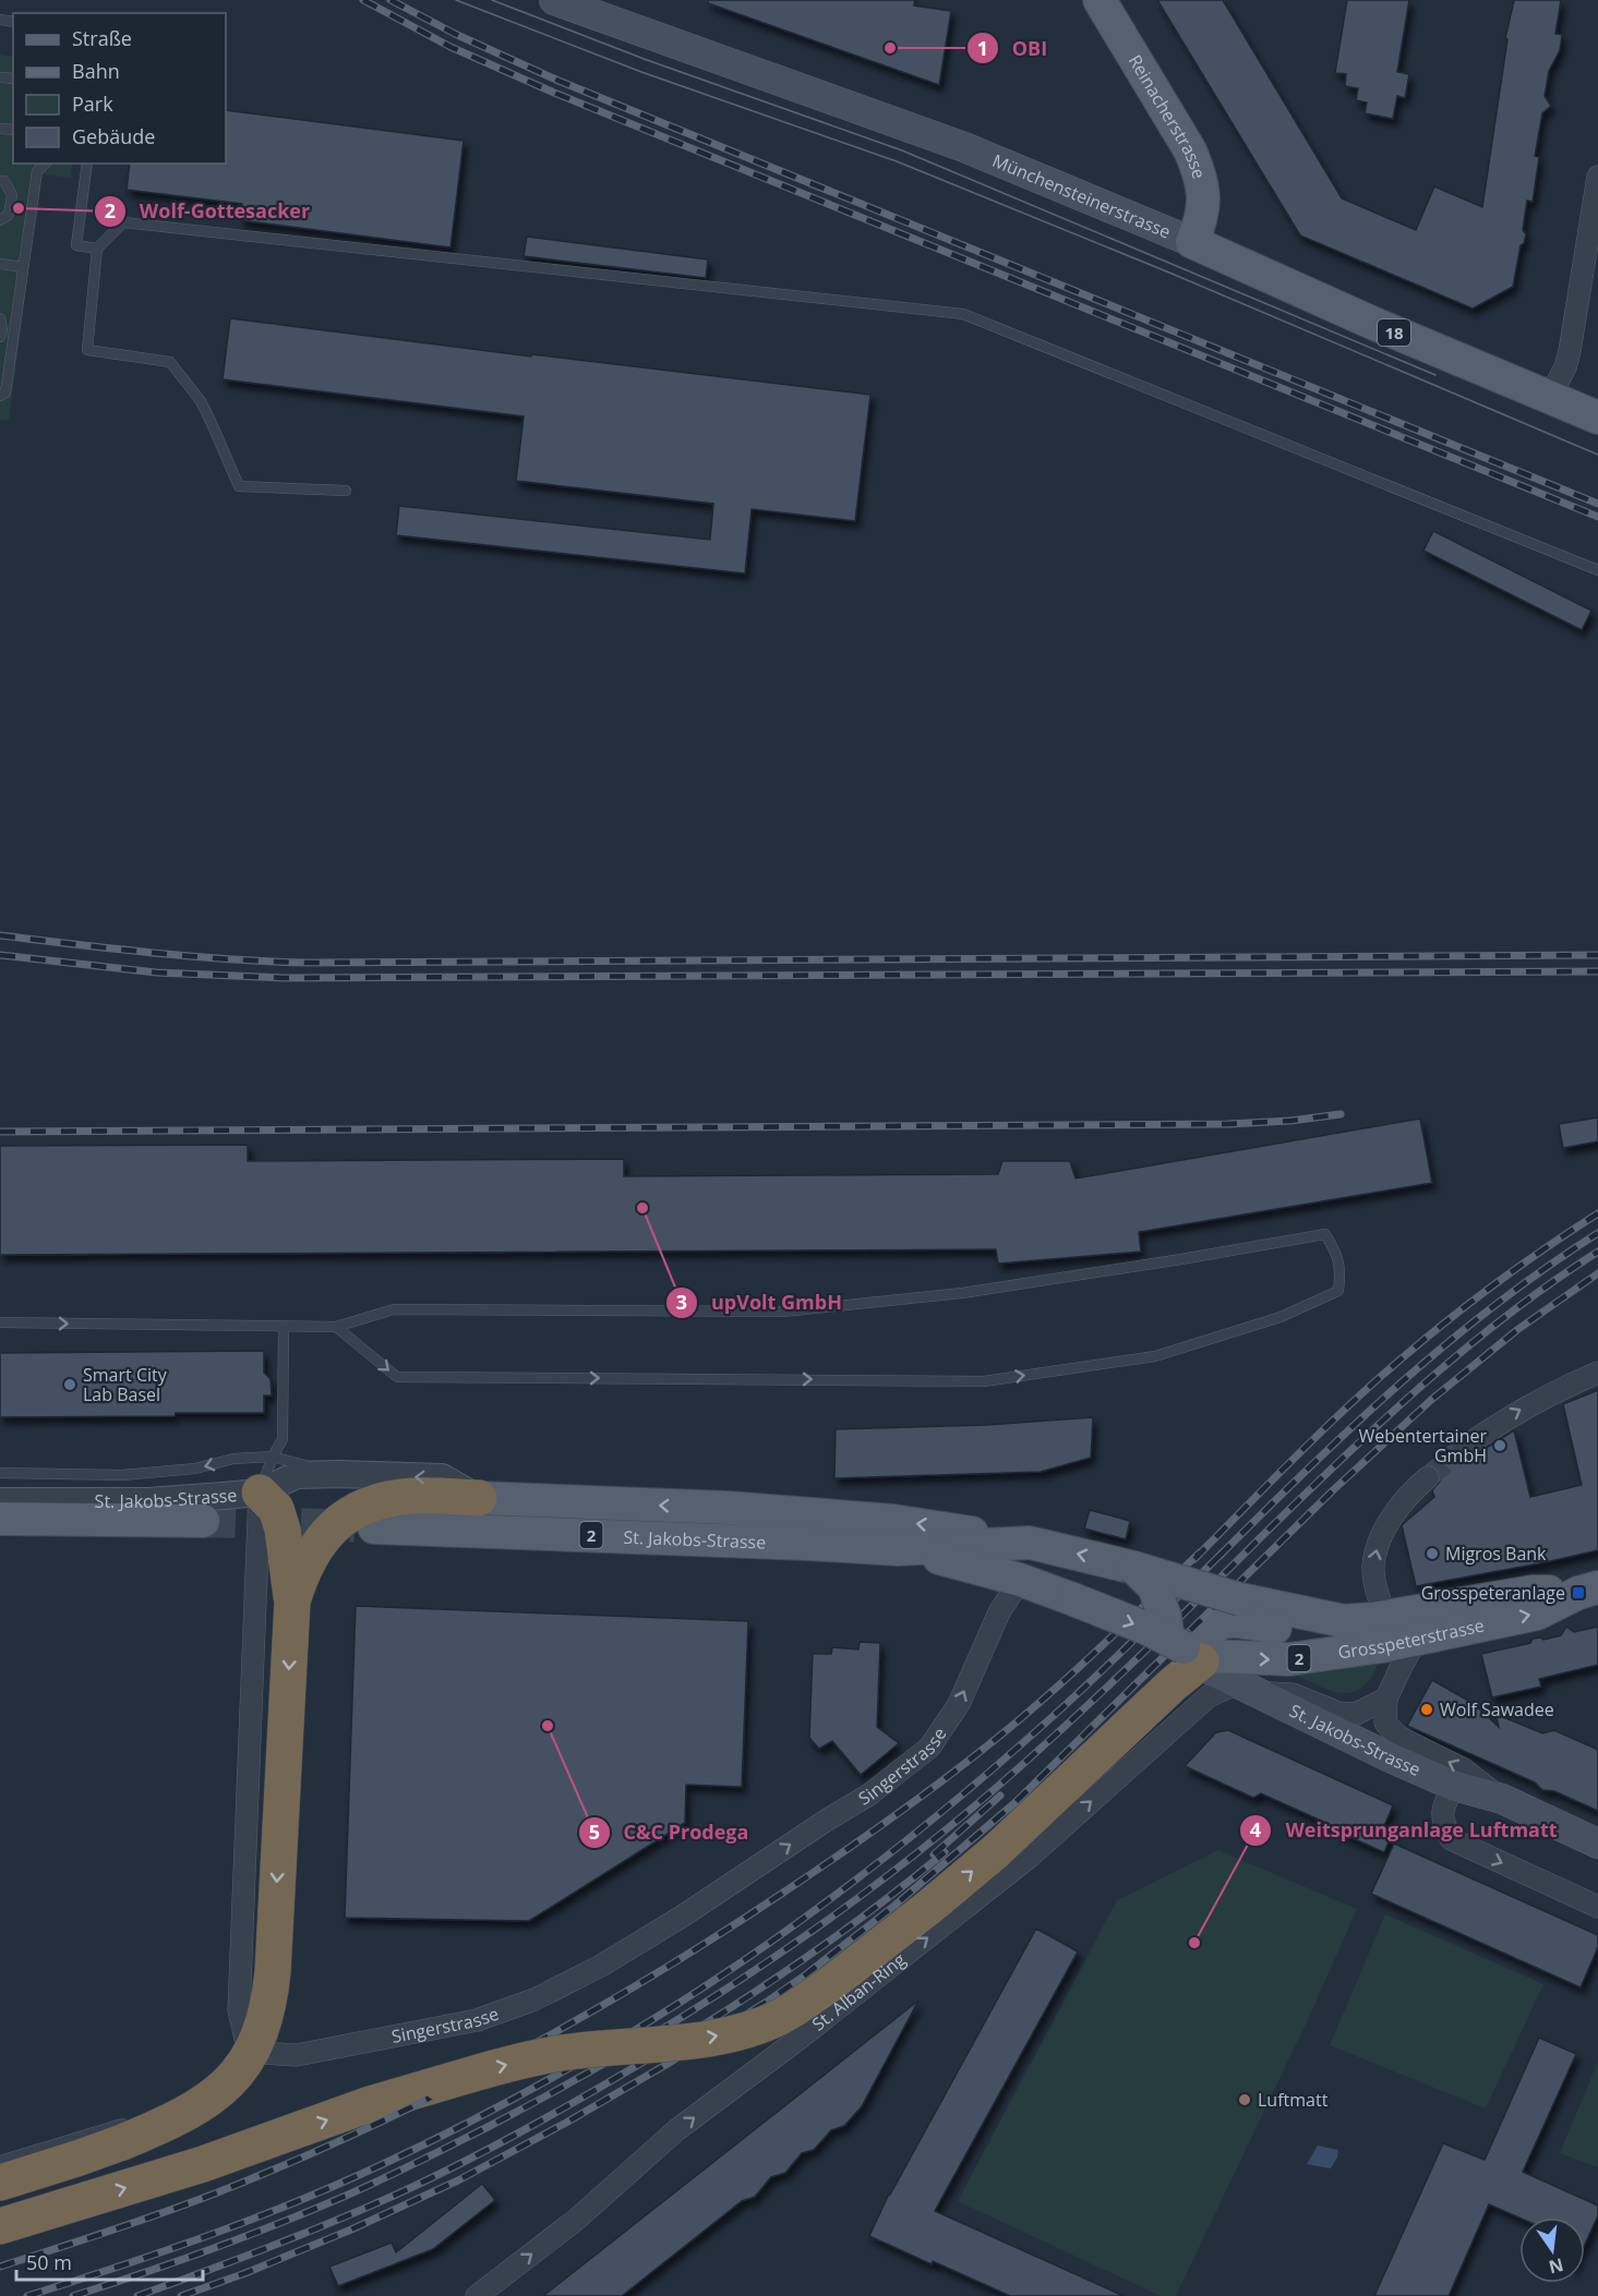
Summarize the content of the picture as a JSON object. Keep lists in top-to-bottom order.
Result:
{
  "streets": {
    "main road": [
      "Reinacherstrasse",
      "Münchensteinerstrasse",
      "18",
      "St. Jakobs-Strasse",
      "2",
      "Grosspeterstrasse"
    ],
    "street": ["Singerstrasse", "St. Alban-Ring"]
  },
  "crossings": [
    ["Reinacherstrasse", "Münchensteinerstrasse"],
    ["St. Jakobs-Strasse", "Grosspeterstrasse"],
    ["St. Jakobs-Strasse", "Singerstrasse"],
    ["St. Jakobs-Strasse", "St. Alban-Ring"],
    ["Grosspeterstrasse", "St. Alban-Ring"]
  ],
  "one_way": ["Singerstrasse", "St. Alban-Ring"],
  "places": {
    "other": [
      "OBI",
      "Wolf-Gottesacker",
      "upVolt GmbH",
      "Smart City Lab Basel",
      "Webentertainer GmbH",
      "Migros Bank",
      "Wolf Sawadee",
      "C&C Prodega",
      "Weitsprunganlage Luftmatt",
      "Luftmatt"
    ],
    "transit": ["Grosspeteranlage"]
  },
  "legend": [
    "Straße",
    "Bahn",
    "Park",
    "Gebäude"
  ],
  "scale_bar": "50 m",
  "north": "bottom"
}
